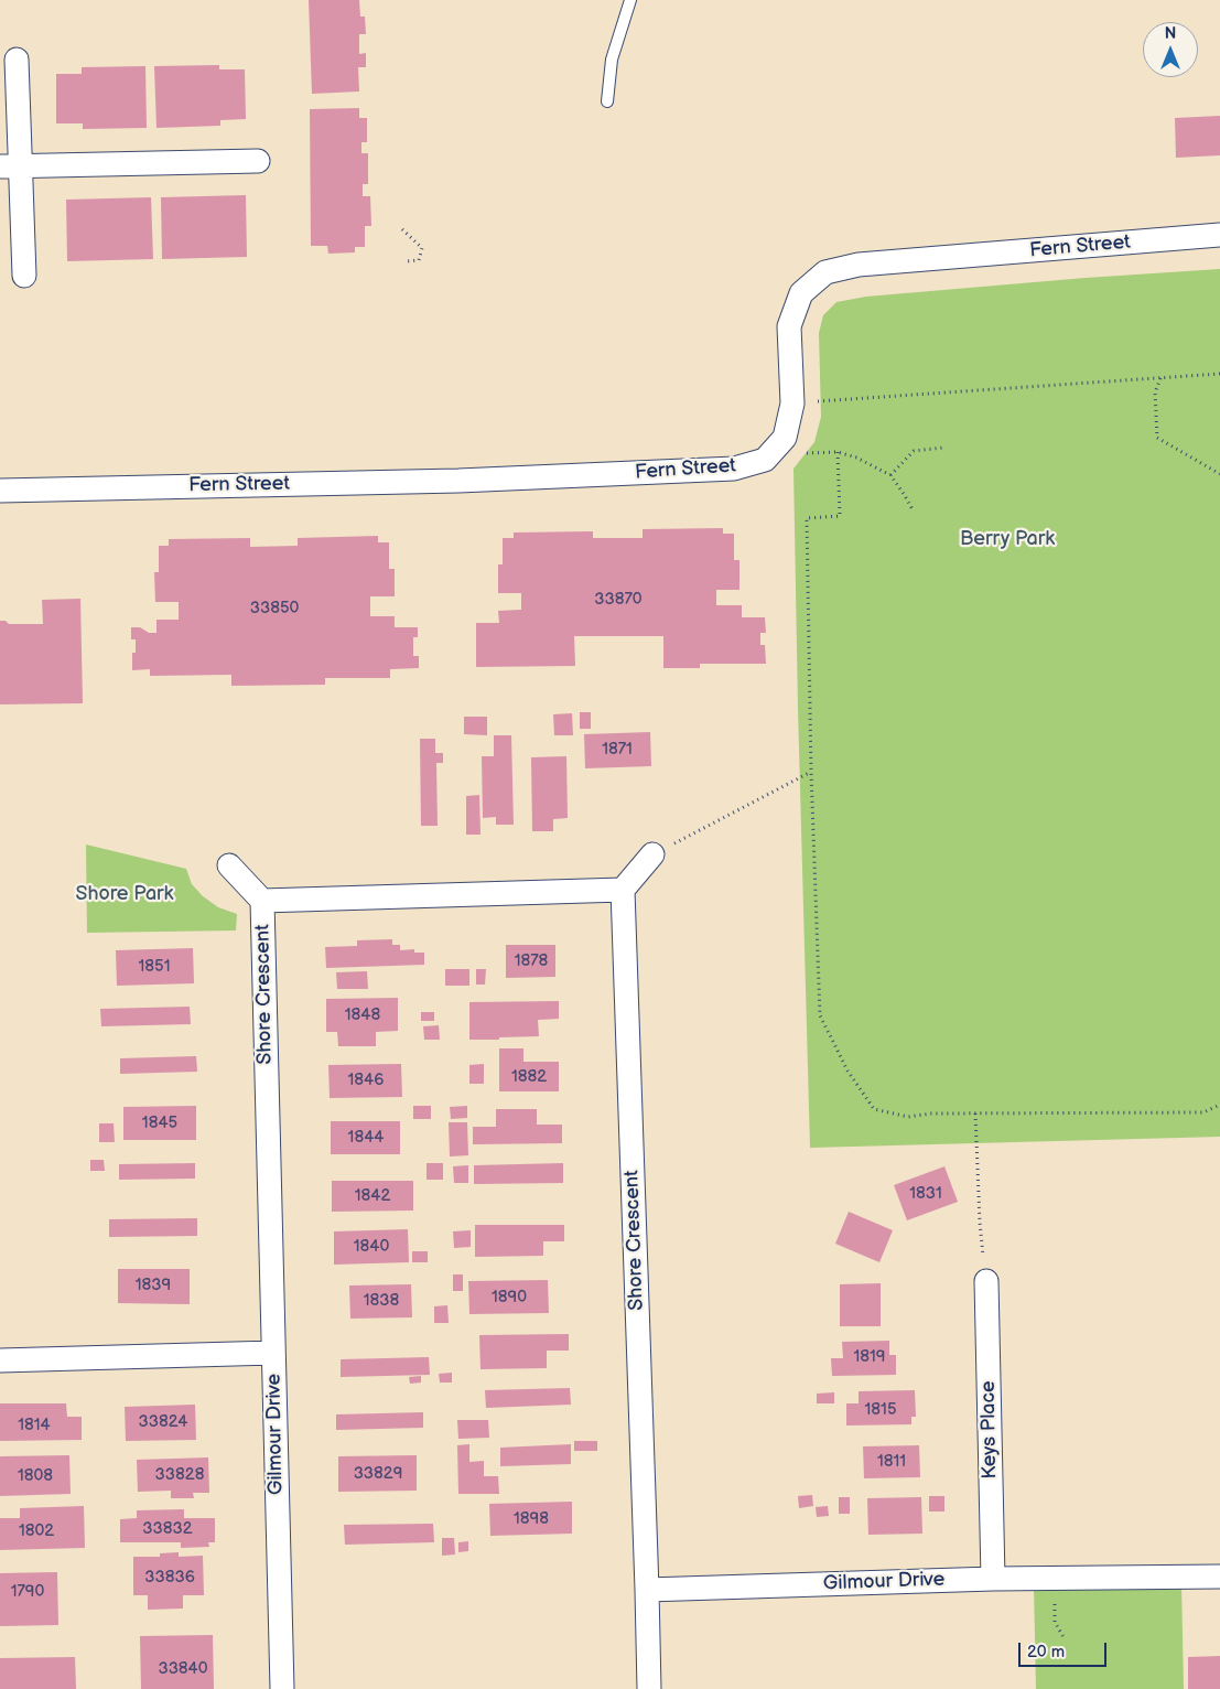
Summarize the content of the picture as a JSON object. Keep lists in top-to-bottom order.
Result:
{
  "streets": {
    "street": [
      "Fern Street",
      "Shore Crescent",
      "Keys Place",
      "Gilmour Drive"
    ]
  },
  "crossings": [
    ["Shore Crescent", "Gilmour Drive"],
    ["Keys Place", "Gilmour Drive"]
  ],
  "parks": ["Berry Park", "Shore Park"],
  "house_numbers": [
    "33870",
    "33850",
    "1871",
    "1878",
    "1851",
    "1848",
    "1882",
    "1846",
    "1845",
    "1844",
    "1831",
    "1842",
    "1840",
    "1839",
    "1890",
    "1838",
    "1819",
    "1815",
    "33824",
    "1814",
    "1811",
    "33829",
    "33828",
    "1808",
    "1898",
    "33832",
    "1802",
    "33836",
    "1790",
    "33840"
  ],
  "scale_bar": "20 m",
  "north": "top"
}
